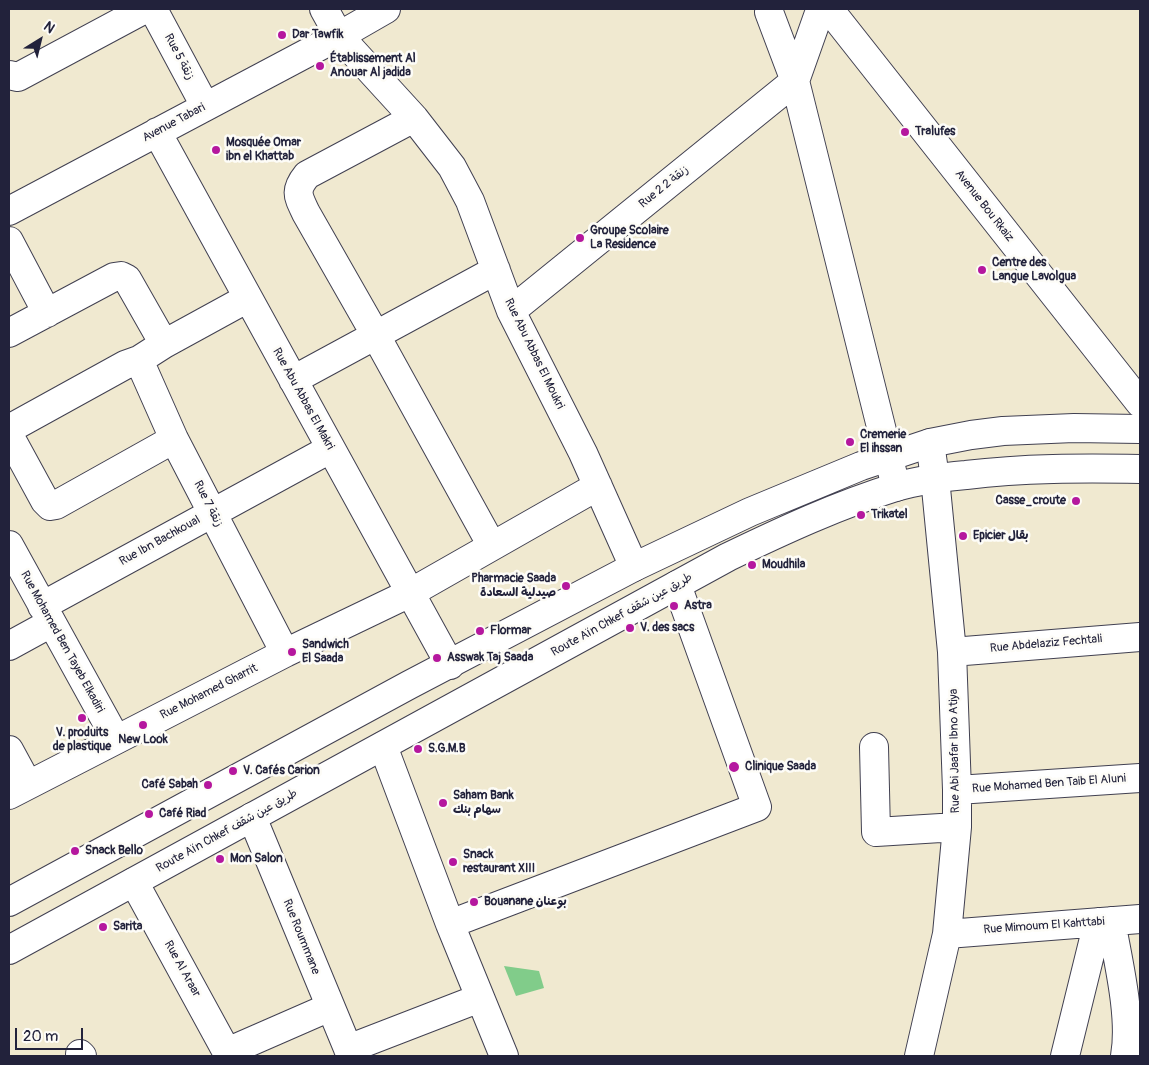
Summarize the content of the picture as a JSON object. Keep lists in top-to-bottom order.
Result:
{
  "streets": {
    "street": [
      "Rue زنقة 5",
      "Avenue Tabari",
      "Rue 2 زنقة 2",
      "Avenue Bou Rkaiz",
      "Rue Abu Abbas El Moukri",
      "Rue Abu Abbas El Makri",
      "Rue 7 زنقة",
      "Rue Ibn Bachkoual",
      "Route Aïn Chkef طريق عين شقف",
      "Rue Mohamed Ben Tayeb Elkadiri",
      "Rue Abdelaziz Fechtali",
      "Rue Mohamed Gharrit",
      "Rue Abi Jaafar Ibno Atiya",
      "Rue Mohamed Ben Taib El Aluni",
      "Rue Mimoum El Kahttabi",
      "Rue Roummane",
      "Rue Al Araar"
    ]
  },
  "crossings": [
    ["Rue زنقة 5", "Avenue Tabari"],
    ["Avenue Tabari", "Rue Abu Abbas El Moukri"],
    ["Avenue Tabari", "Rue Abu Abbas El Makri"],
    ["Rue 2 زنقة 2", "Rue Abu Abbas El Moukri"],
    ["Rue Abu Abbas El Moukri", "Rue Mohamed Gharrit"],
    ["Rue Abu Abbas El Makri", "Rue Ibn Bachkoual"],
    ["Rue Abu Abbas El Makri", "Rue Mohamed Gharrit"],
    ["Rue 7 زنقة", "Rue Ibn Bachkoual"],
    ["Rue 7 زنقة", "Rue Mohamed Gharrit"],
    ["Rue Ibn Bachkoual", "Rue Mohamed Ben Tayeb Elkadiri"],
    ["Route Aïn Chkef طريق عين شقف", "Rue Abi Jaafar Ibno Atiya"],
    ["Route Aïn Chkef طريق عين شقف", "Rue Roummane"],
    ["Route Aïn Chkef طريق عين شقف", "Rue Al Araar"],
    ["Rue Mohamed Ben Tayeb Elkadiri", "Rue Mohamed Gharrit"],
    ["Rue Abdelaziz Fechtali", "Rue Abi Jaafar Ibno Atiya"],
    ["Rue Abi Jaafar Ibno Atiya", "Rue Mohamed Ben Taib El Aluni"],
    ["Rue Abi Jaafar Ibno Atiya", "Rue Mimoum El Kahttabi"]
  ],
  "places": [
    "Dar Tawfik",
    "Établissement Al Anouar Al jadida",
    "Tralufes",
    "Mosquée Omar ibn el Khattab",
    "Groupe Scolaire La Residence",
    "Centre des Langue Lavolgua",
    "Cremerie El ihssan",
    "Casse_croute",
    "Trikatel",
    "Epicier بقال",
    "Moudhila",
    "Pharmacie Saada صيدلية السعادة",
    "Astra",
    "V. des sacs",
    "Flormar",
    "Sandwich El Saada",
    "Asswak Taj Saada",
    "V. produits de plastique",
    "New Look",
    "S.G.M.B",
    "Clinique Saada",
    "V. Cafés Carion",
    "Café Sabah",
    "Saham Bank سهام بنك",
    "Café Riad",
    "Snack Bello",
    "Mon Salon",
    "Snack restaurant XIII",
    "Bouanane بوعنان",
    "Sarita"
  ],
  "scale_bar": "20 m",
  "north": "top right"
}
